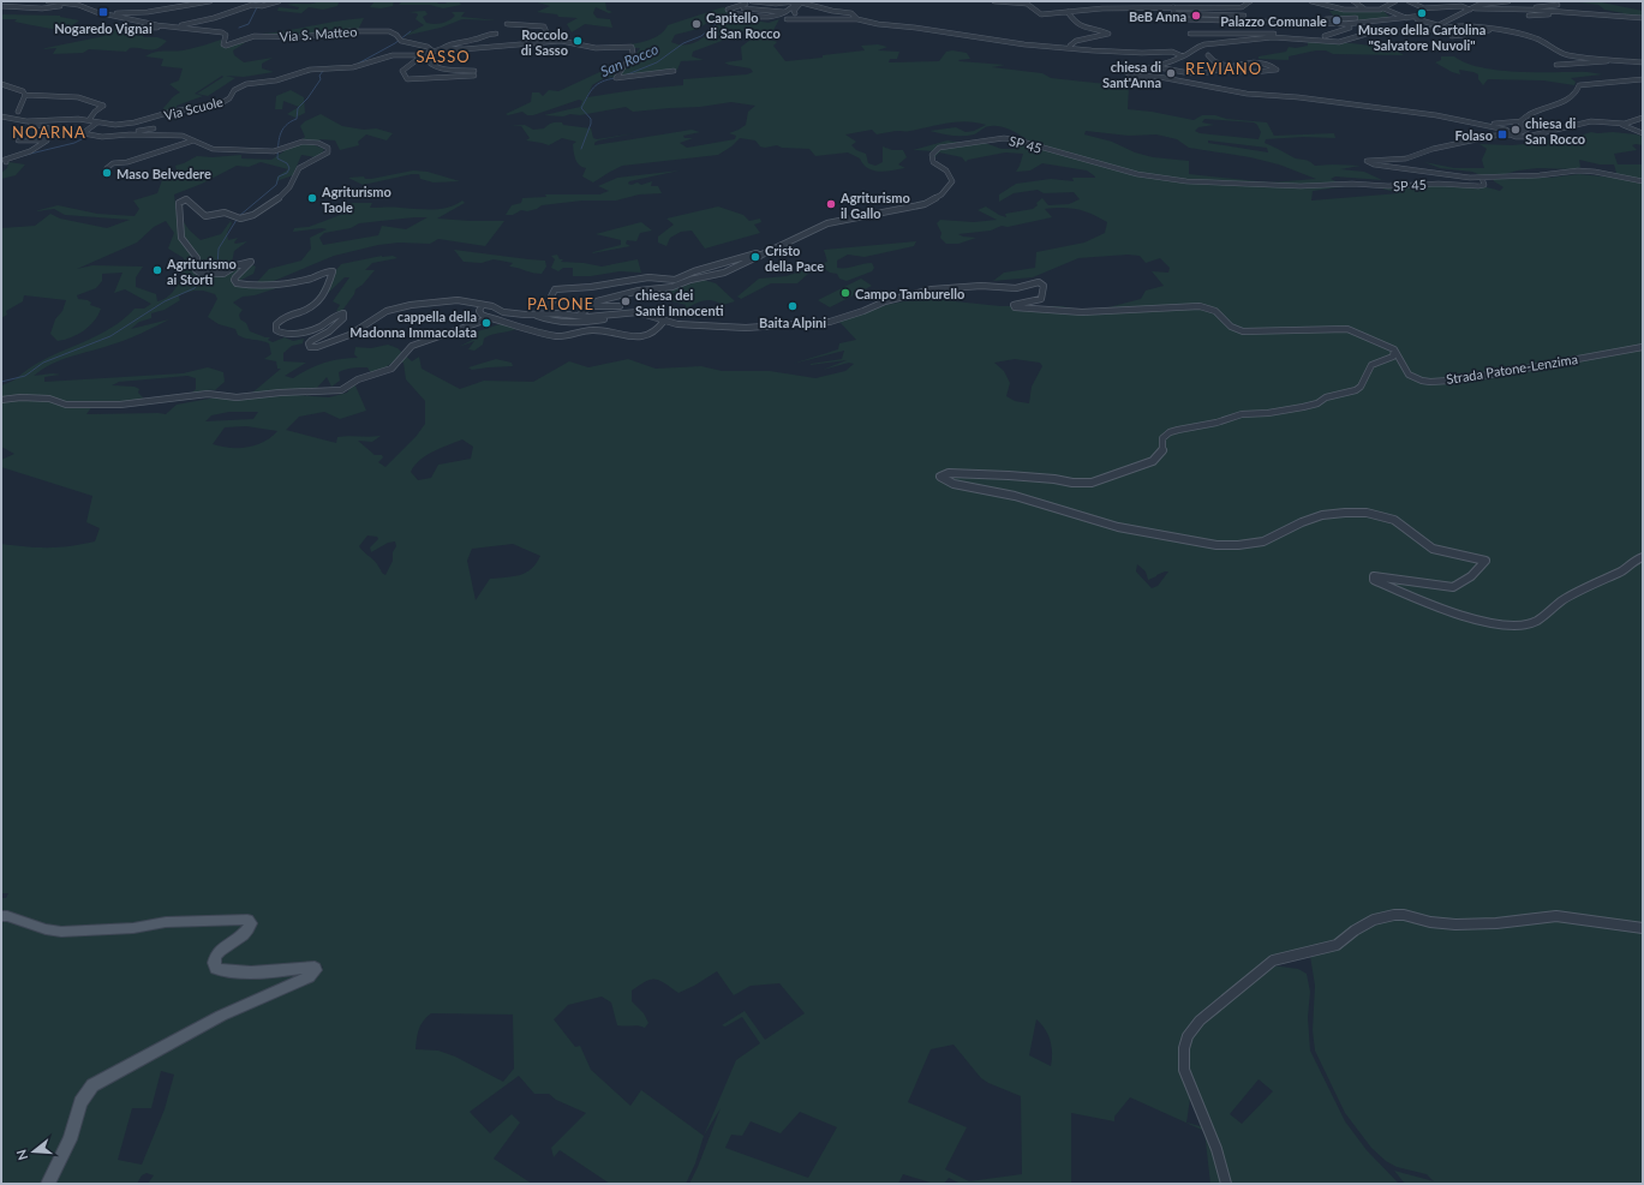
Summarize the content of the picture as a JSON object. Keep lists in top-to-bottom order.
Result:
{
  "streets": {
    "street": [
      "Via S. Matteo",
      "Via Scuole",
      "SP 45",
      "Strada Patone-Lenzima"
    ]
  },
  "districts": [
    "SASSO",
    "REVIANO",
    "NOARNA",
    "PATONE"
  ],
  "water": ["San Rocco"],
  "places": {
    "transit": ["Nogaredo Vignai", "Folaso"],
    "other": [
      "Museo della Cartolina \"Salvatore Nuvoli\"",
      "BeB Anna",
      "Palazzo Comunale",
      "Capitello di San Rocco",
      "Roccolo di Sasso",
      "chiesa di Sant'Anna",
      "chiesa di San Rocco",
      "Maso Belvedere",
      "Agriturismo Taole",
      "Agriturismo il Gallo",
      "Cristo della Pace",
      "Agriturismo ai Storti",
      "Campo Tamburello",
      "chiesa dei Santi Innocenti",
      "Baita Alpini",
      "cappella della Madonna Immacolata"
    ]
  },
  "north": "left"
}
